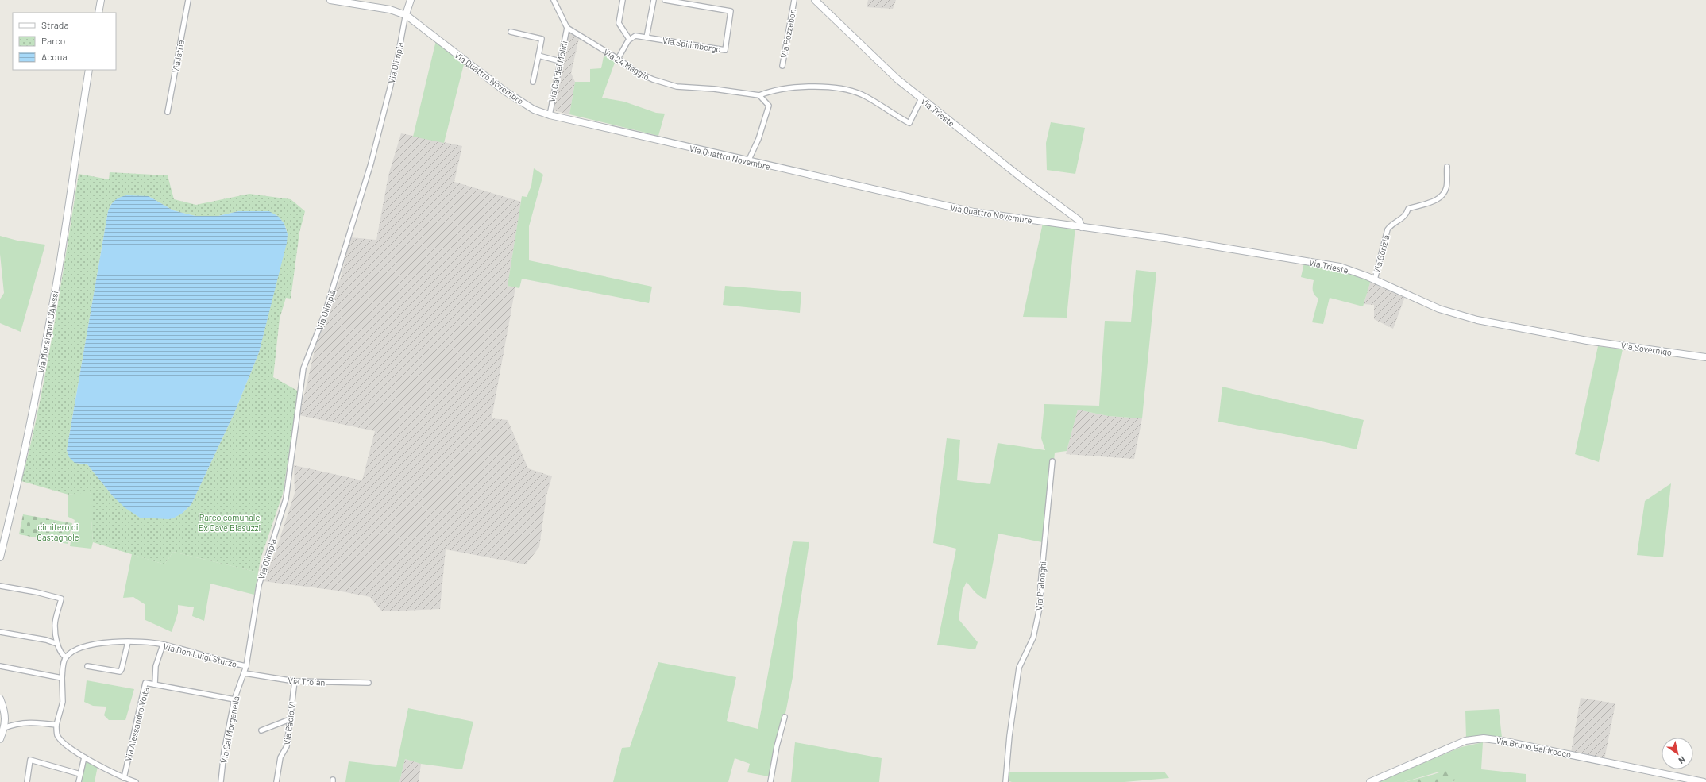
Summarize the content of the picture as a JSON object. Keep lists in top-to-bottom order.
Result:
{
  "streets": {
    "main road": [
      "Via Olimpia",
      "Via Quattro Novembre",
      "Via Trieste",
      "Via Monsignor D'Alessi",
      "Via Sovernigo",
      "Via Bruno Baldrocco"
    ],
    "street": [
      "Via Pozzebon",
      "Via Spilimbergo",
      "Via Istria",
      "Via 24 Maggio",
      "Via Cal dei Molini",
      "Via Gorizia",
      "Via Pralonghi",
      "Via Don Luigi Sturzo",
      "Via Troian",
      "Via Paolo VI",
      "Via Alessandro Volta",
      "Via Cal Morganella"
    ]
  },
  "crossings": [
    ["Via Olimpia", "Via Quattro Novembre"],
    ["Via Olimpia", "Via Cal Morganella"],
    ["Via 24 Maggio", "Via Cal dei Molini"],
    ["Via 24 Maggio", "Via Trieste"],
    ["Via Cal dei Molini", "Via Quattro Novembre"],
    ["Via Quattro Novembre", "Via Trieste"],
    ["Via Trieste", "Via Gorizia"],
    ["Via Trieste", "Via Sovernigo"],
    ["Via Don Luigi Sturzo", "Via Cal Morganella"],
    ["Via Troian", "Via Paolo VI"],
    ["Via Troian", "Via Cal Morganella"],
    ["Via Alessandro Volta", "Via Cal Morganella"]
  ],
  "parks": ["Parco comunale Ex Cave Biasuzzi", "cimitero di Castagnole"],
  "legend": ["Strada", "Parco", "Acqua"],
  "north": "bottom right"
}
